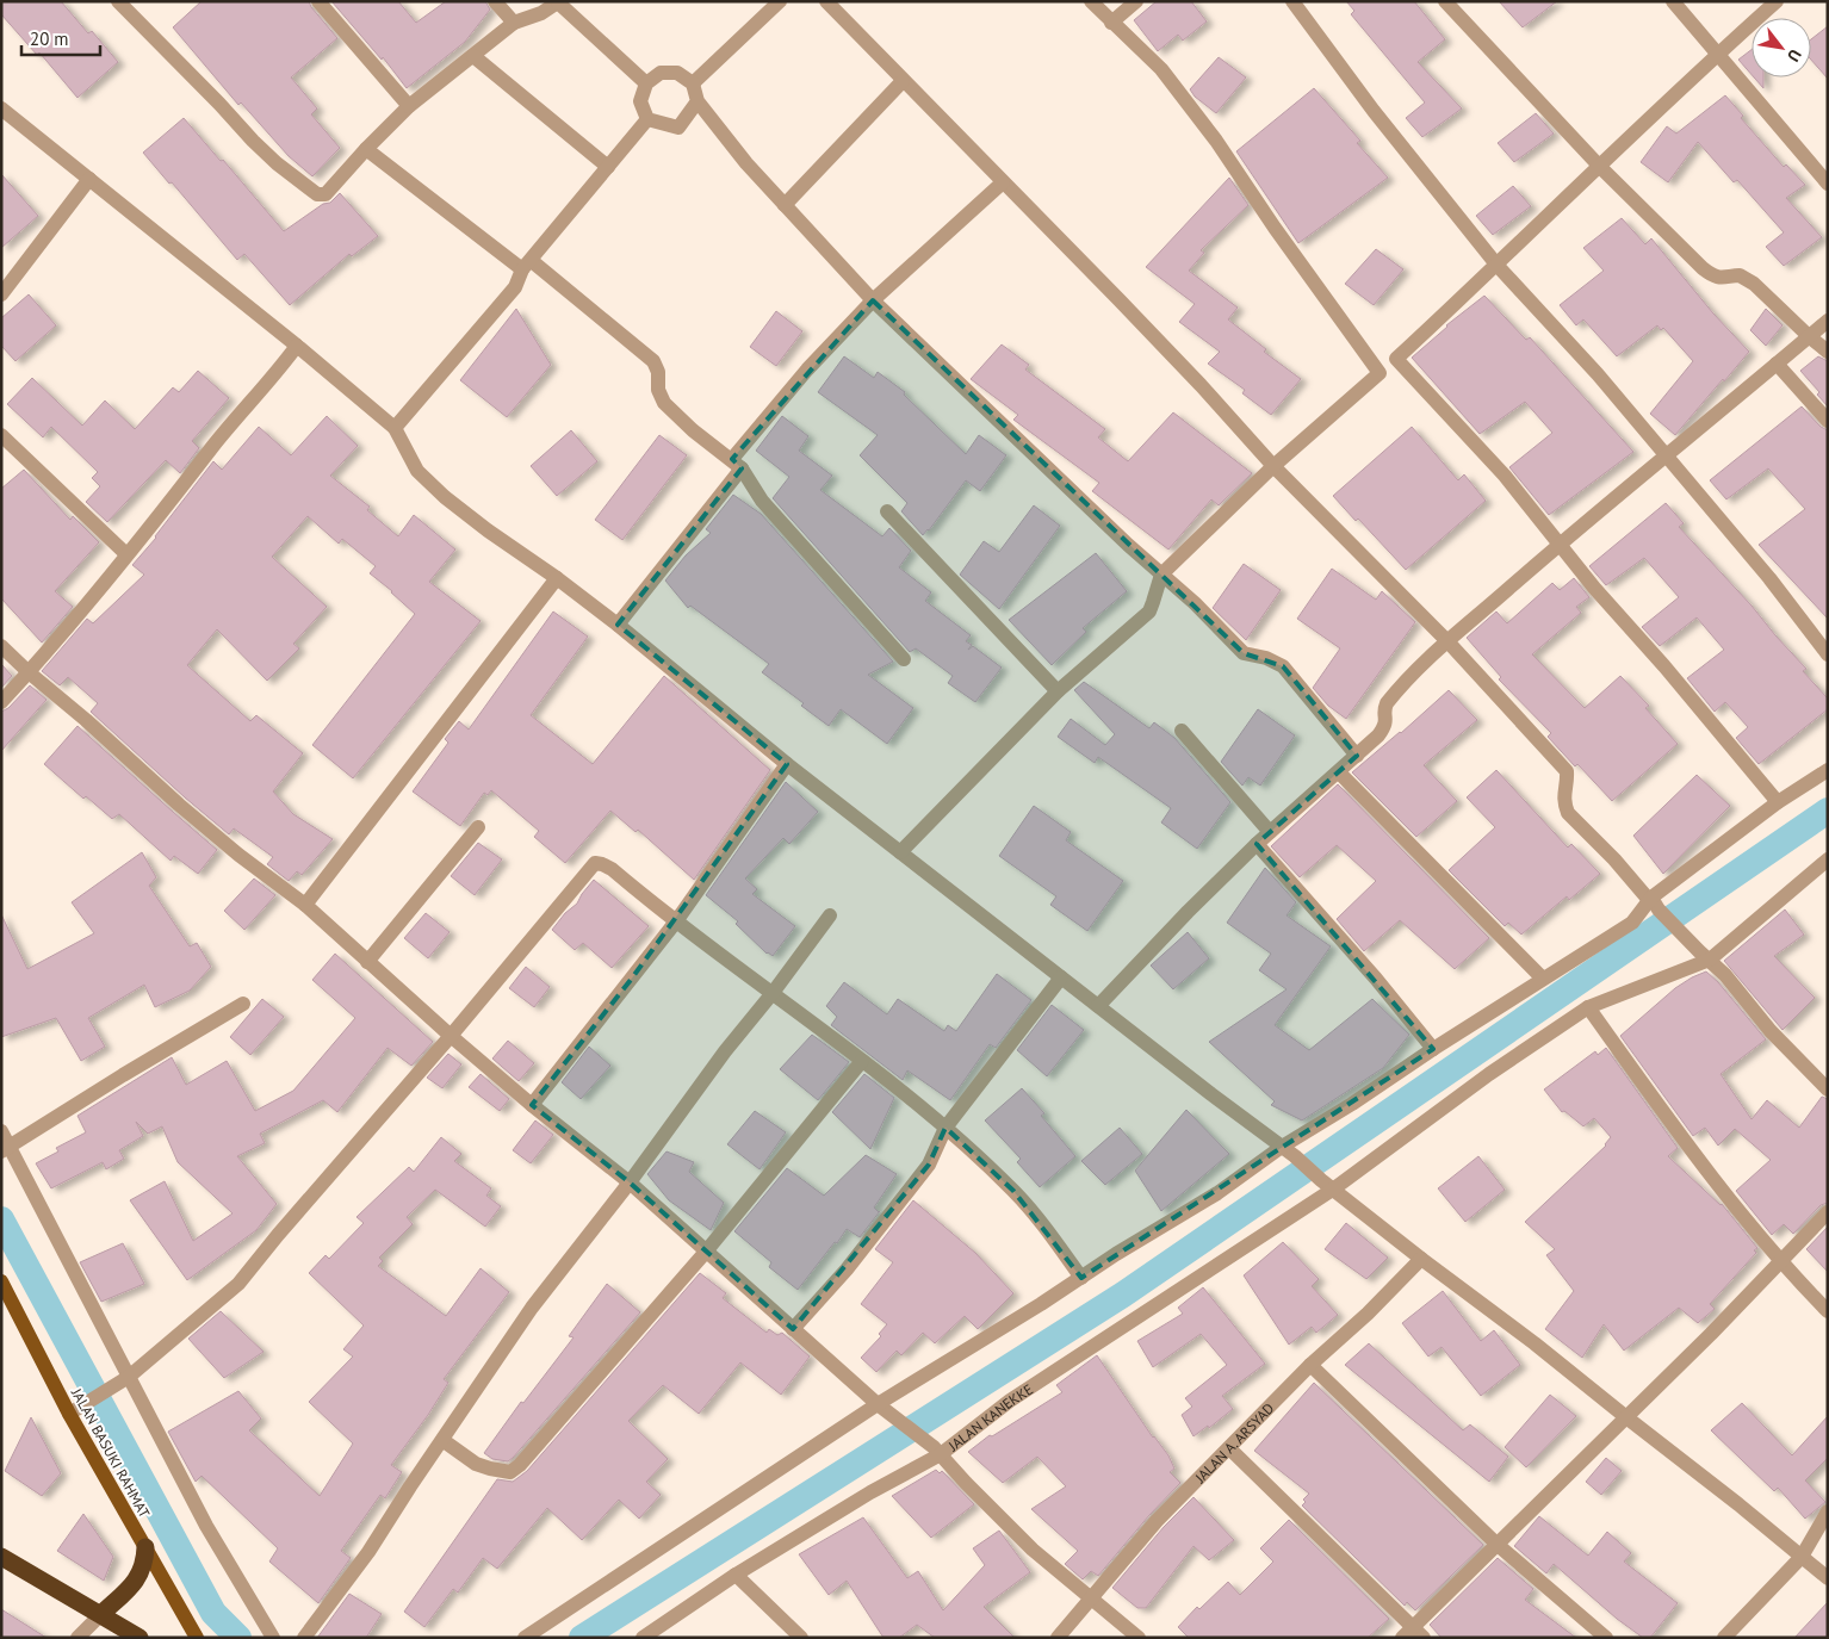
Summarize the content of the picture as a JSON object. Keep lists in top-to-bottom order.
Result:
{
  "streets": {
    "main road": ["JALAN BASUKI RAHMAT"],
    "street": ["JALAN KANEKKE", "JALAN A. ARSYAD"]
  },
  "scale_bar": "20 m",
  "north": "bottom right"
}
